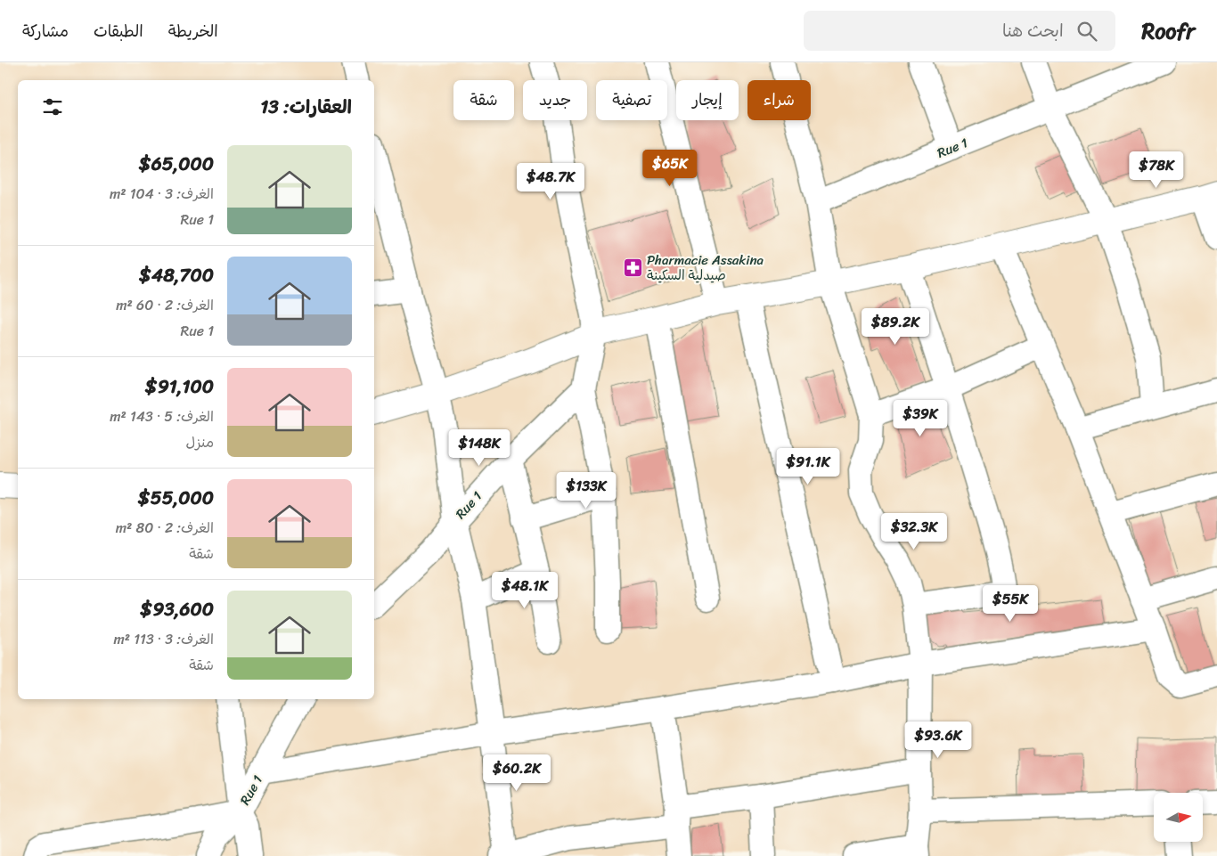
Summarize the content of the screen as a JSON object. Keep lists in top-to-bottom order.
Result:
{
  "streets": {
    "street": ["Rue 1"]
  },
  "places": {
    "pharmacy": ["Pharmacie Assakina صيدلية السكينة"]
  },
  "north": "right",
  "page": {
    "header": "Roofr",
    "search": "ابحث هنا",
    "nav": ["الخريطة", "الطبقات", "مشاركة"],
    "chip": [
      "شراء",
      "إيجار",
      "تصفية",
      "جديد",
      "شقة"
    ],
    "heading": "العقارات: 13",
    "list": [
      {
        "name": "$65,000",
        "note": "الغرف: 3 · 104 m² · Rue 1"
      },
      {
        "name": "$48,700",
        "note": "الغرف: 2 · 60 m² · Rue 1"
      },
      {
        "name": "$91,100",
        "note": "الغرف: 5 · 143 m² · منزل"
      },
      {
        "name": "$55,000",
        "note": "الغرف: 2 · 80 m² · شقة"
      },
      {
        "name": "$93,600",
        "note": "الغرف: 3 · 113 m² · شقة"
      }
    ],
    "price": [
      "$65K",
      "$78K",
      "$48.7K",
      "$89.2K",
      "$39K",
      "$148K",
      "$91.1K",
      "$133K",
      "$32.3K",
      "$48.1K",
      "$55K",
      "$93.6K",
      "$60.2K"
    ]
  }
}
